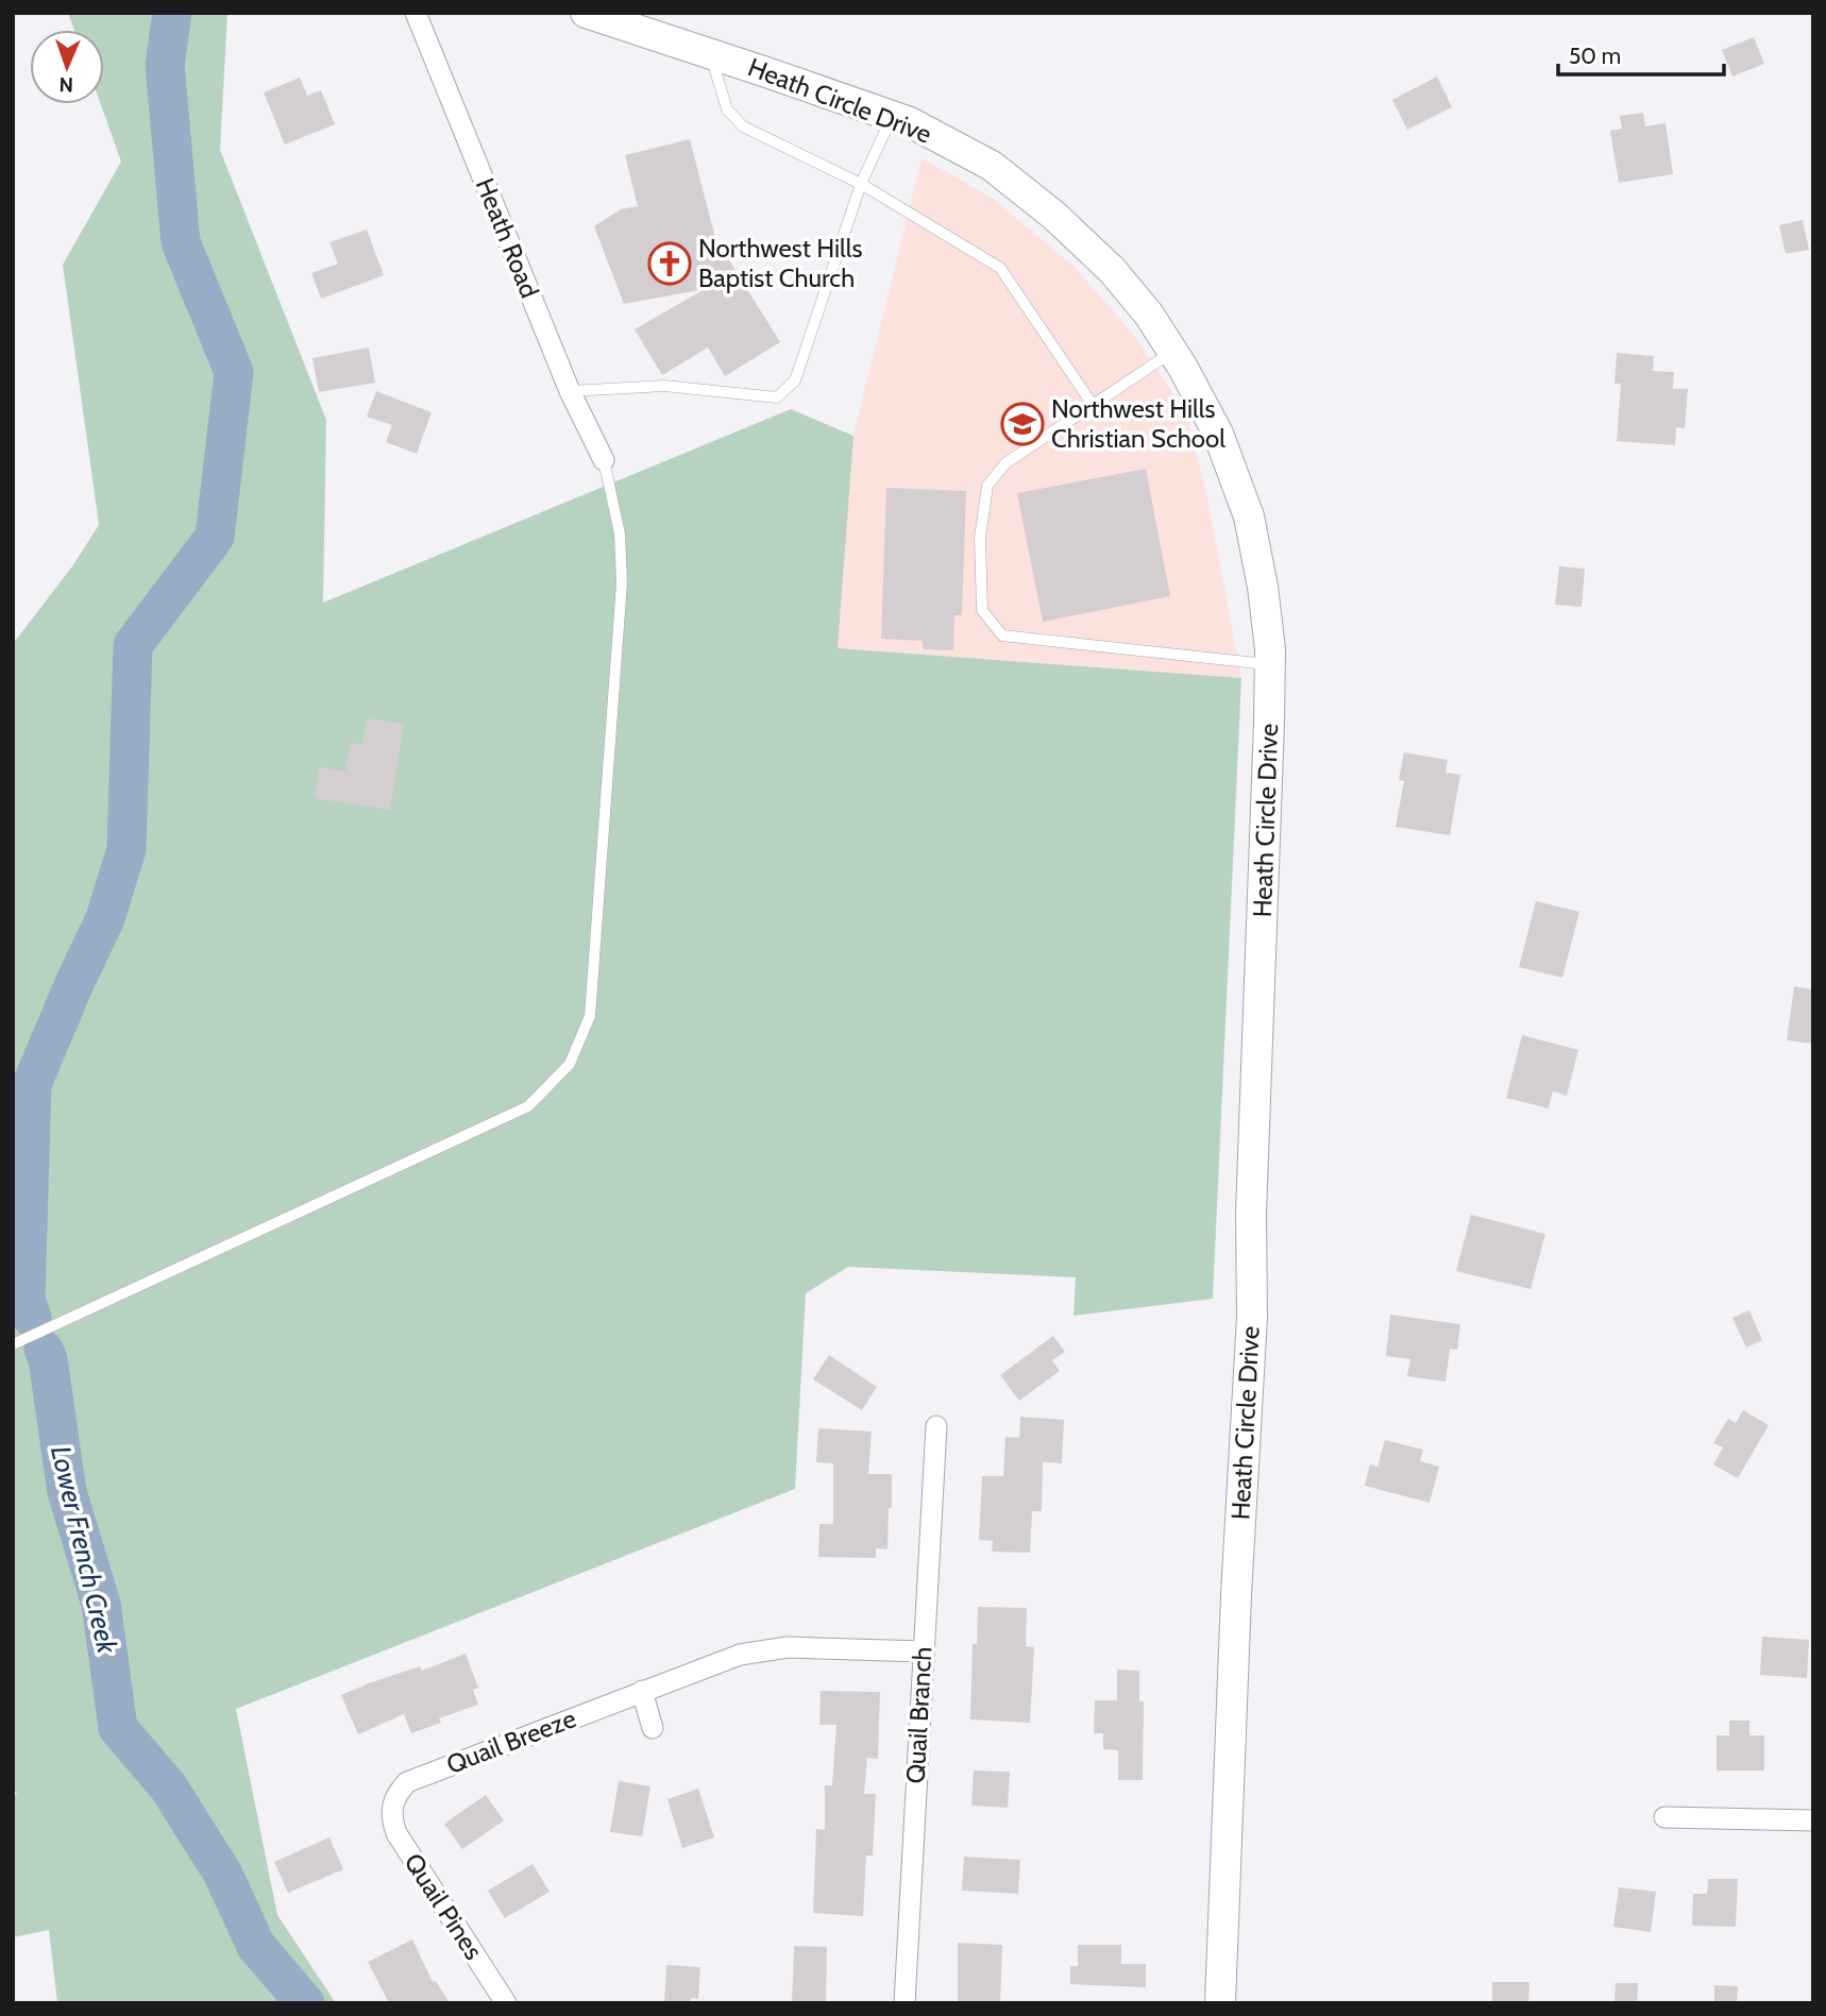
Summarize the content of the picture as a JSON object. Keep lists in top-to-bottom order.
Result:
{
  "streets": {
    "street": [
      "Heath Circle Drive",
      "Heath Road",
      "Quail Branch",
      "Quail Breeze",
      "Quail Pines"
    ]
  },
  "crossings": [
    ["Quail Branch", "Quail Breeze"],
    ["Quail Breeze", "Quail Pines"]
  ],
  "water": ["Lower French Creek"],
  "places": {
    "church": ["Northwest Hills Baptist Church"],
    "school or university": ["Northwest Hills Christian School"]
  },
  "scale_bar": "50 m",
  "north": "bottom"
}
